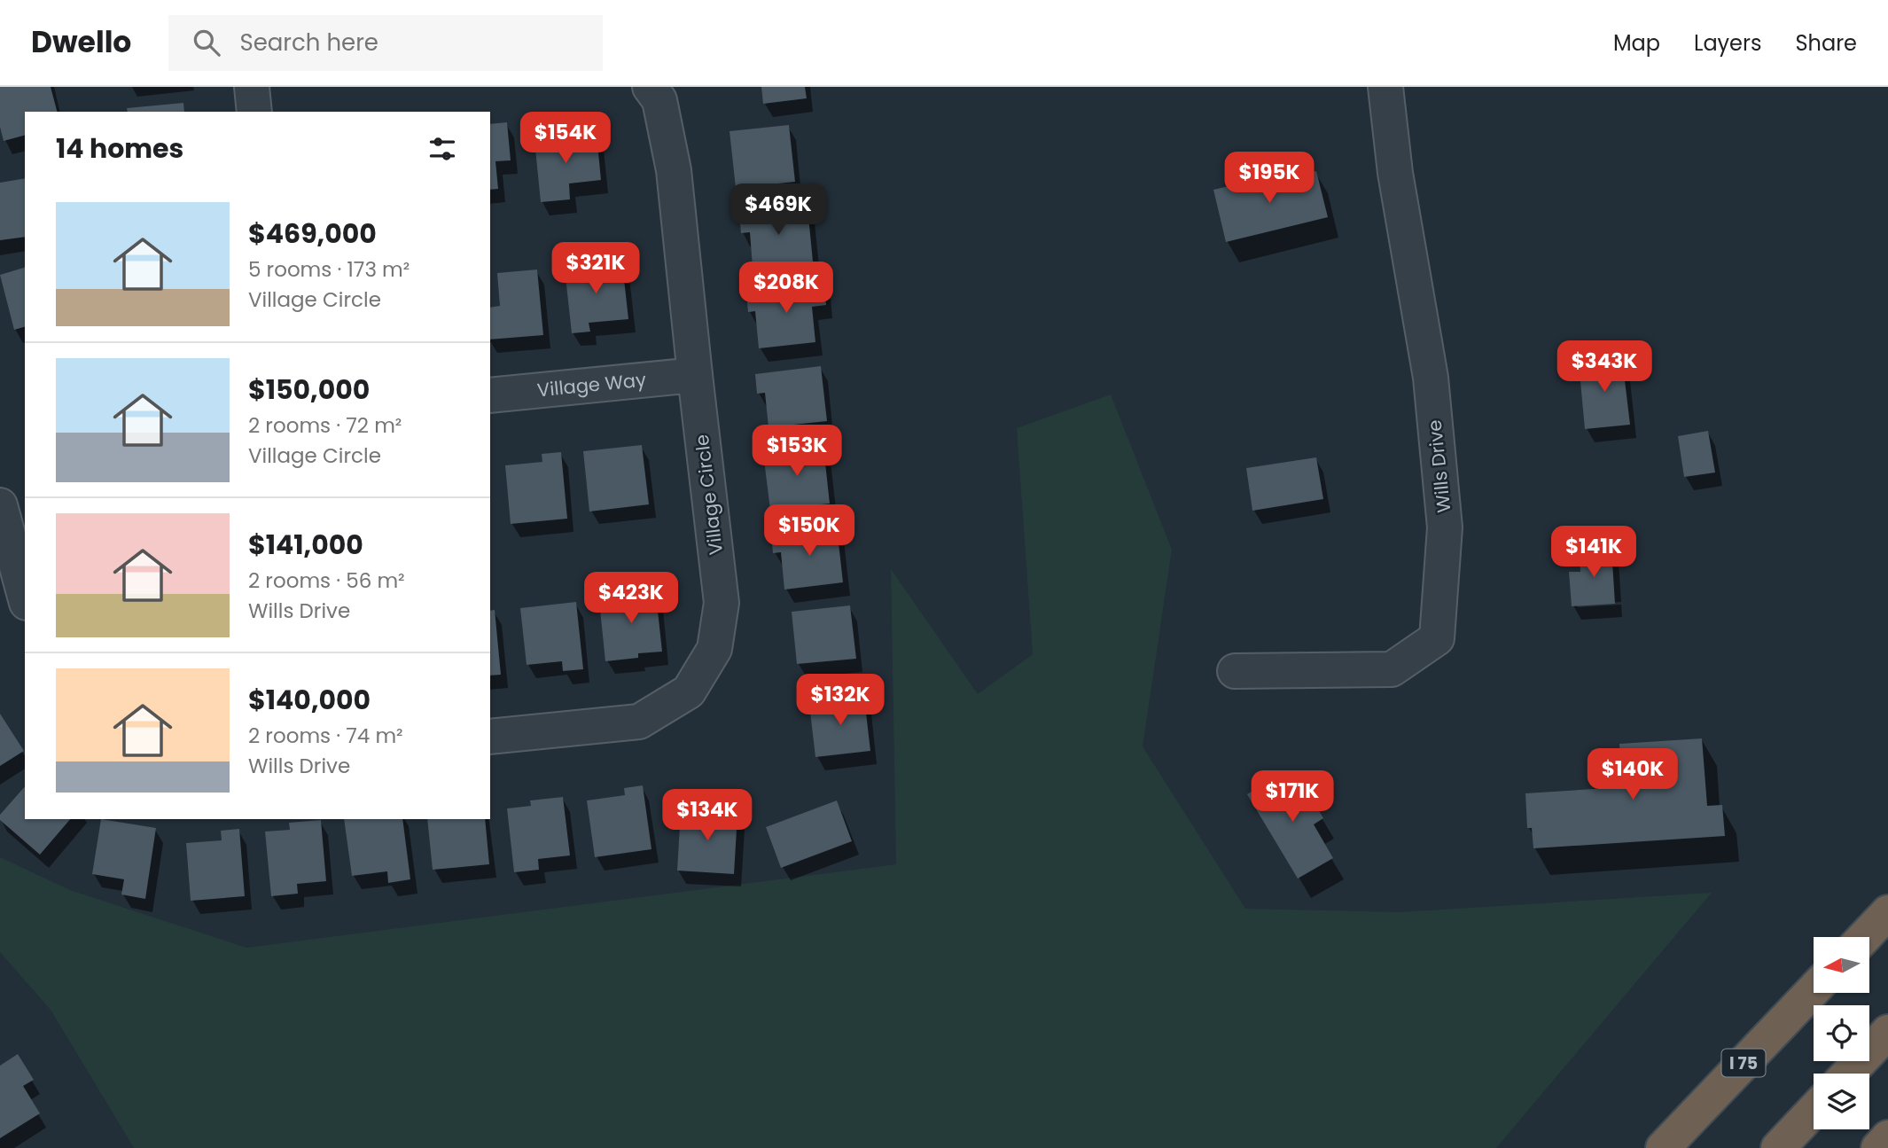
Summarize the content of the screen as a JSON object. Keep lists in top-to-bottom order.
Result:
{
  "streets": {
    "highway": ["I 75"],
    "street": ["Village Way", "Wills Drive", "Village Circle"]
  },
  "crossings": [
    ["Village Way", "Village Circle"]
  ],
  "north": "left",
  "page": {
    "header": "Dwello",
    "search": "Search here",
    "nav": ["Map", "Layers", "Share"],
    "price": [
      "$154K",
      "$195K",
      "$469K",
      "$321K",
      "$208K",
      "$343K",
      "$153K",
      "$150K",
      "$141K",
      "$423K",
      "$132K",
      "$140K",
      "$171K",
      "$134K"
    ],
    "heading": "14 homes",
    "list": [
      {
        "name": "$469,000",
        "note": "5 rooms · 173 m² · Village Circle"
      },
      {
        "name": "$150,000",
        "note": "2 rooms · 72 m² · Village Circle"
      },
      {
        "name": "$141,000",
        "note": "2 rooms · 56 m² · Wills Drive"
      },
      {
        "name": "$140,000",
        "note": "2 rooms · 74 m² · Wills Drive"
      }
    ]
  }
}
